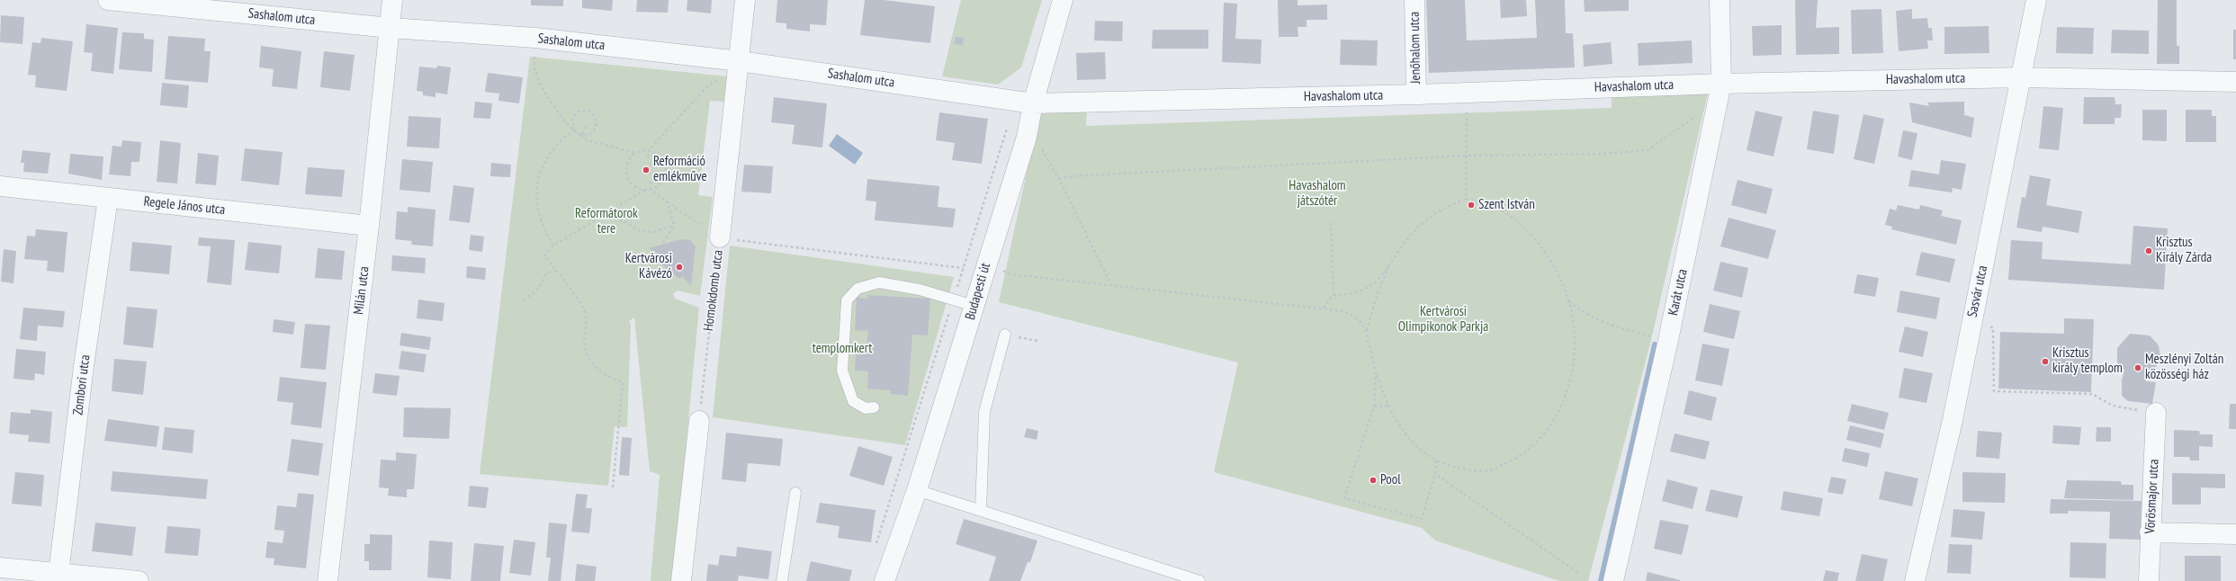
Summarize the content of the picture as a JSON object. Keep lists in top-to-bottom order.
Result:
{
  "streets": {
    "street": [
      "Sashalom utca",
      "Jenőhalom utca",
      "Havashalom utca",
      "Regele János utca",
      "Milán utca",
      "Homokdomb utca",
      "Budapesti út",
      "Sasvár utca",
      "Karát utca",
      "Zombori utca",
      "Vörösmajor utca"
    ]
  },
  "crossings": [
    ["Sashalom utca", "Havashalom utca"],
    ["Sashalom utca", "Milán utca"],
    ["Sashalom utca", "Homokdomb utca"],
    ["Sashalom utca", "Budapesti út"],
    ["Jenőhalom utca", "Havashalom utca"],
    ["Havashalom utca", "Budapesti út"],
    ["Havashalom utca", "Sasvár utca"],
    ["Havashalom utca", "Karát utca"],
    ["Regele János utca", "Milán utca"],
    ["Regele János utca", "Zombori utca"]
  ],
  "parks": [
    "Havashalom játszótér",
    "Reformátorok tere",
    "Kertvárosi Olimpikonok Parkja",
    "templomkert"
  ],
  "places": [
    "Reformáció emlékműve",
    "Szent István",
    "Krisztus Király Zárda",
    "Kertvárosi Kávézó",
    "Krisztus király templom",
    "Meszlényi Zoltán közösségi ház",
    "Pool"
  ]
}
